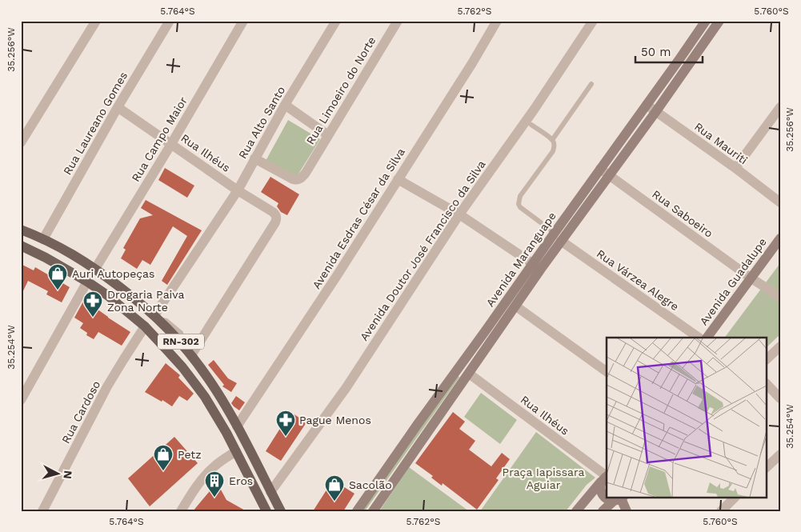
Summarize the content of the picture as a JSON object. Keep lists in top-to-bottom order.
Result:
{
  "streets": {
    "main road": ["Avenida Maranguape", "Avenida Guadalupe", "RN-302"],
    "street": [
      "Rua Limoeiro do Norte",
      "Rua Alto Santo",
      "Rua Laureano Gomes",
      "Rua Campo Maior",
      "Rua Mauriti",
      "Rua Ilhéus",
      "Rua Saboeiro",
      "Avenida Esdras César da Silva",
      "Avenida Doutor José Francisco da Silva",
      "Rua Várzea Alegre",
      "Rua Cardoso"
    ]
  },
  "crossings": [
    ["Rua Limoeiro do Norte", "Rua Alto Santo"],
    ["Rua Alto Santo", "Rua Ilhéus"],
    ["Rua Alto Santo", "RN-302"],
    ["Rua Laureano Gomes", "Rua Ilhéus"],
    ["Rua Laureano Gomes", "RN-302"],
    ["Rua Campo Maior", "Rua Ilhéus"],
    ["Rua Campo Maior", "RN-302"],
    ["Rua Mauriti", "Avenida Maranguape"],
    ["Rua Ilhéus", "Avenida Maranguape"],
    ["Rua Ilhéus", "RN-302"],
    ["Rua Saboeiro", "Avenida Maranguape"],
    ["Rua Saboeiro", "Avenida Guadalupe"],
    ["Avenida Esdras César da Silva", "RN-302"],
    ["Avenida Doutor José Francisco da Silva", "RN-302"],
    ["Avenida Maranguape", "Rua Várzea Alegre"],
    ["RN-302", "Rua Cardoso"]
  ],
  "parks": ["Praça Iapissara Aguiar"],
  "places": {
    "shop": ["Auri Autopeças", "Petz", "Sacolão"],
    "pharmacy": ["Drogaria Paiva Zona Norte", "Pague Menos"],
    "building": ["Eros"]
  },
  "scale_bar": "50 m",
  "north": "right",
  "coordinates": [
    "5.764°S",
    "5.762°S",
    "5.760°S",
    "35.256°W",
    "35.254°W"
  ]
}
